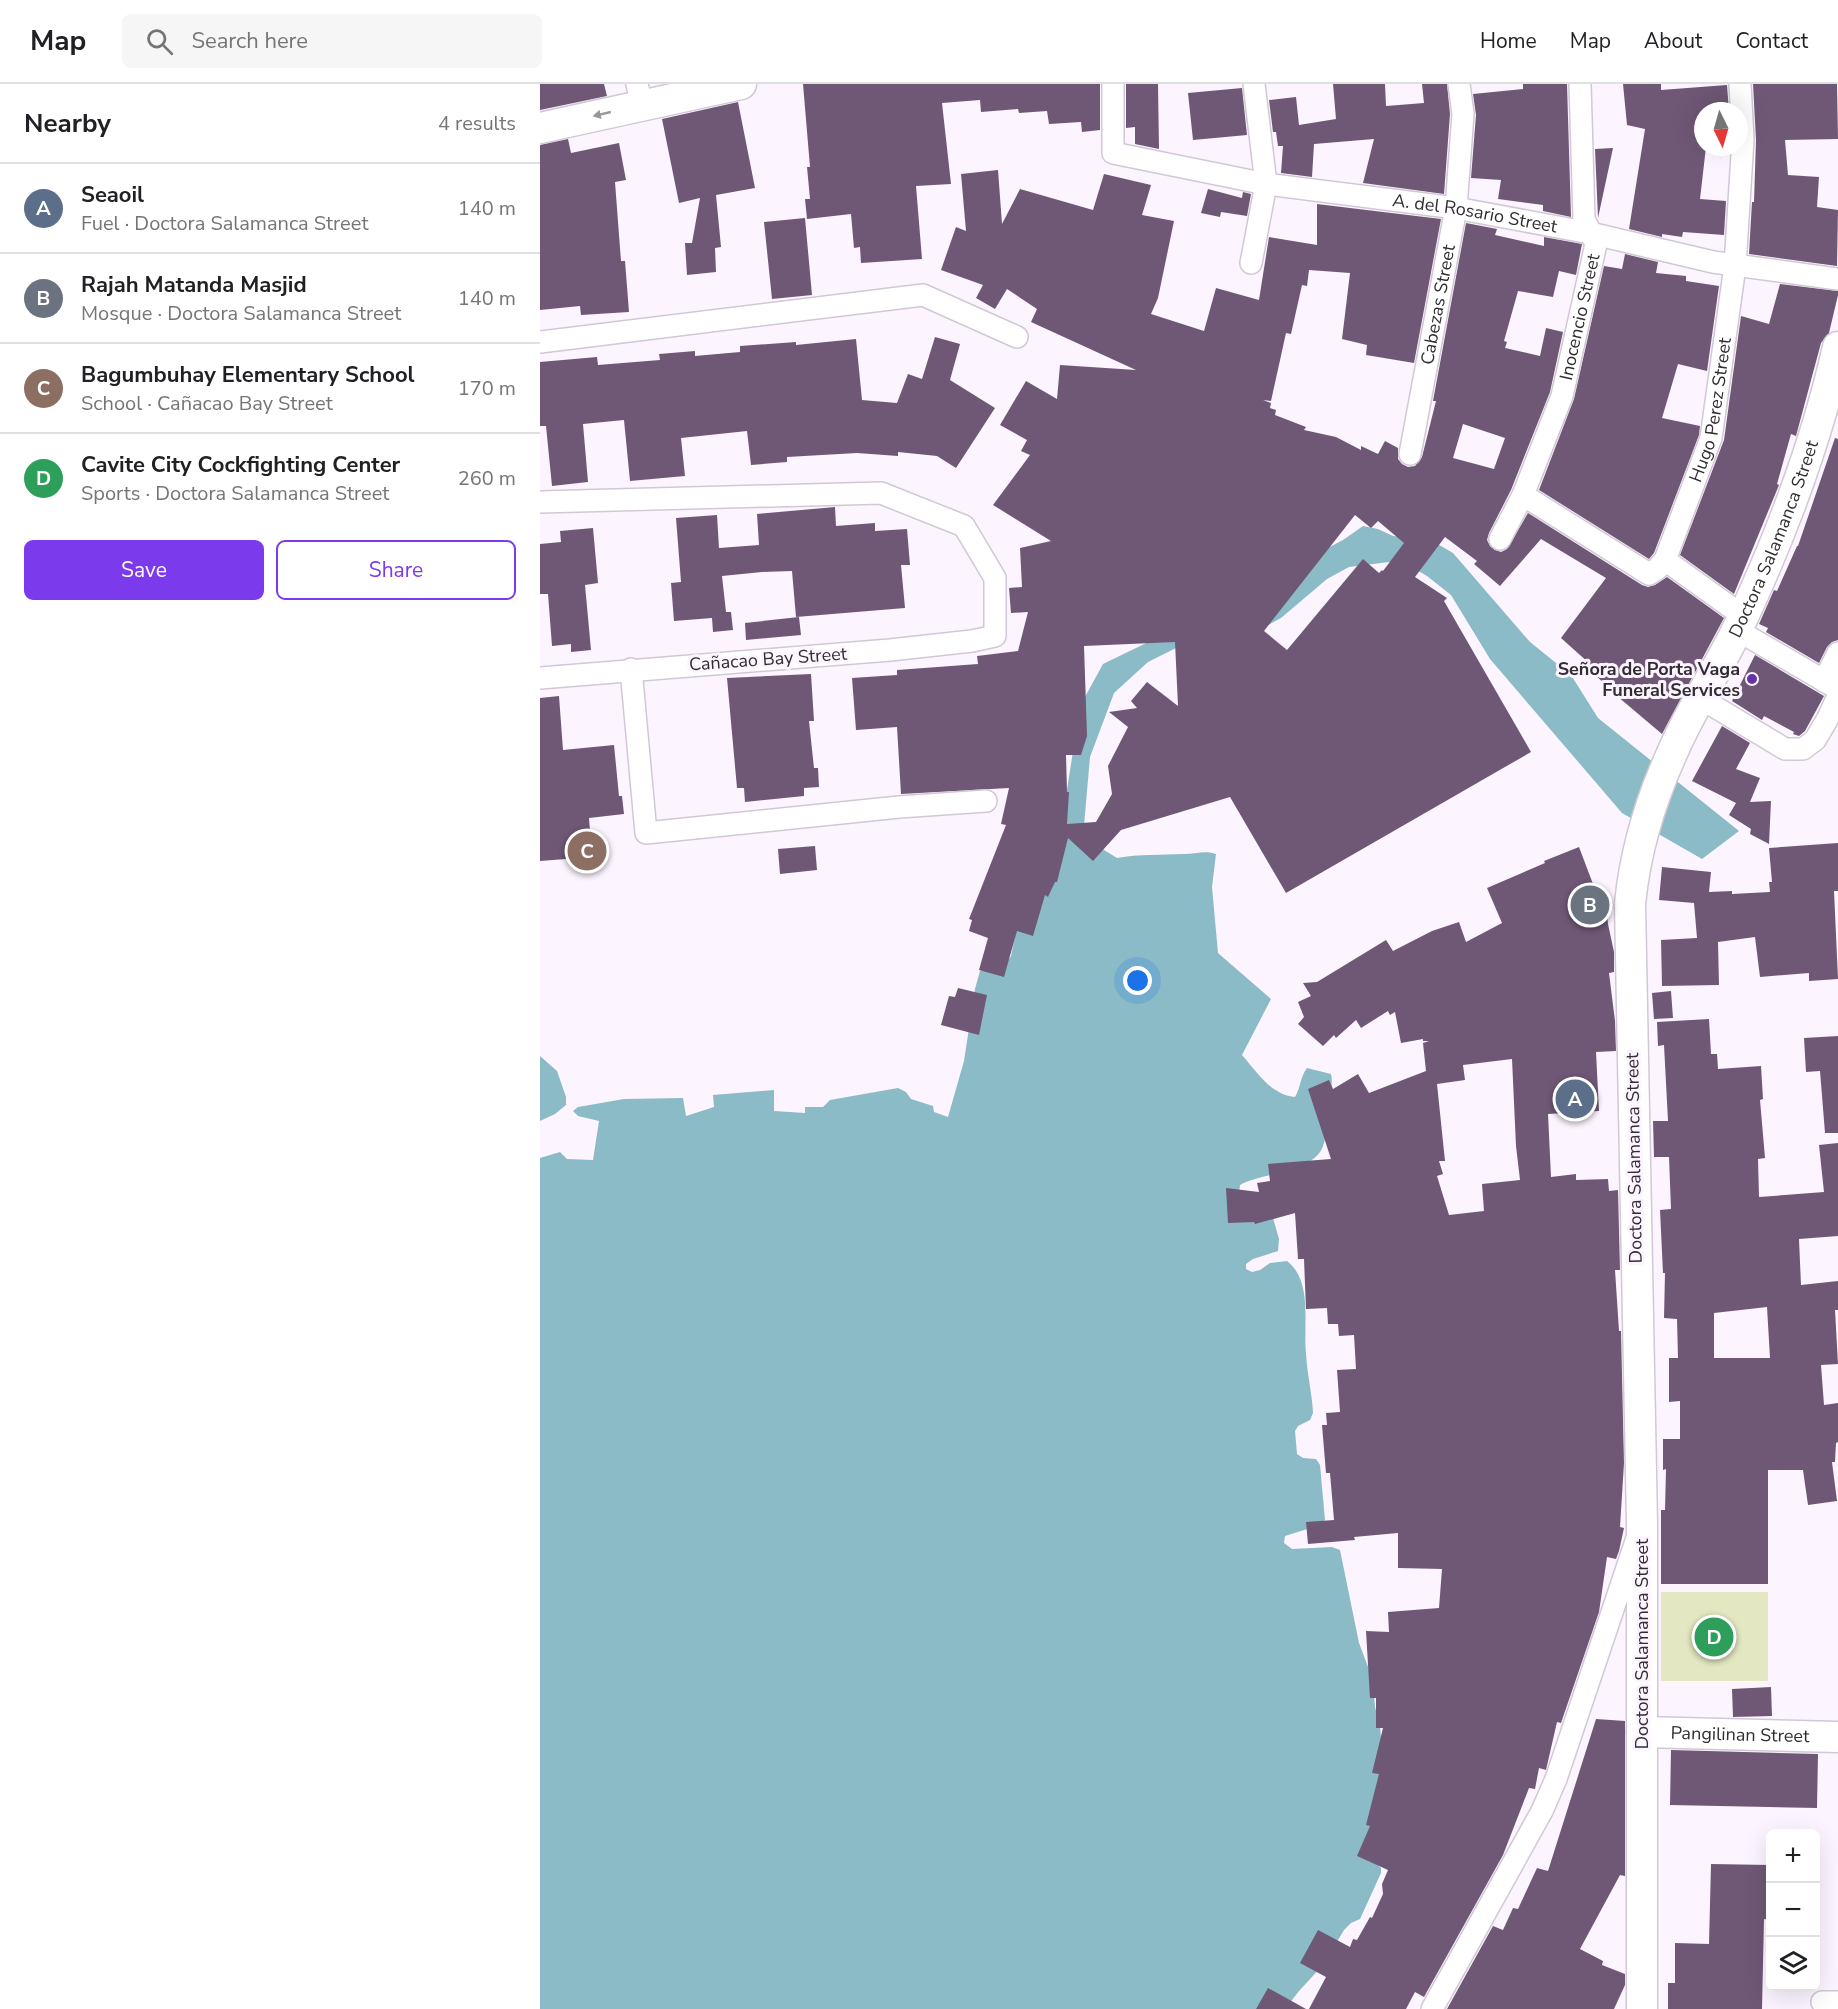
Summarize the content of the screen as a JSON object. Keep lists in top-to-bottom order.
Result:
{
  "streets": {
    "main road": ["Doctora Salamanca Street", "Pangilinan Street"],
    "street": [
      "A. del Rosario Street",
      "Cabezas Street",
      "Inocencio Street",
      "Hugo Perez Street",
      "Cañacao Bay Street"
    ]
  },
  "crossings": [
    ["A. del Rosario Street", "Cabezas Street"],
    ["A. del Rosario Street", "Inocencio Street"],
    ["A. del Rosario Street", "Hugo Perez Street"],
    ["Doctora Salamanca Street", "Pangilinan Street"]
  ],
  "places": ["Señora de Porta Vaga Funeral Services"],
  "north": "bottom",
  "page": {
    "header": "Map",
    "search": "Search here",
    "nav": [
      "Home",
      "Map",
      "About",
      "Contact"
    ],
    "heading": ["Nearby", "4 results"],
    "list": [
      {
        "mark": "A",
        "name": "Seaoil",
        "note": "Fuel · Doctora Salamanca Street",
        "value": "140 m"
      },
      {
        "mark": "B",
        "name": "Rajah Matanda Masjid",
        "note": "Mosque · Doctora Salamanca Street",
        "value": "140 m"
      },
      {
        "mark": "C",
        "name": "Bagumbuhay Elementary School",
        "note": "School · Cañacao Bay Street",
        "value": "170 m"
      },
      {
        "mark": "D",
        "name": "Cavite City Cockfighting Center",
        "note": "Sports · Doctora Salamanca Street",
        "value": "260 m"
      }
    ],
    "buttons": ["Save", "Share"],
    "pins": [
      "C",
      "B",
      "A",
      "D"
    ],
    "map_buttons": ["+", "−"]
  }
}
